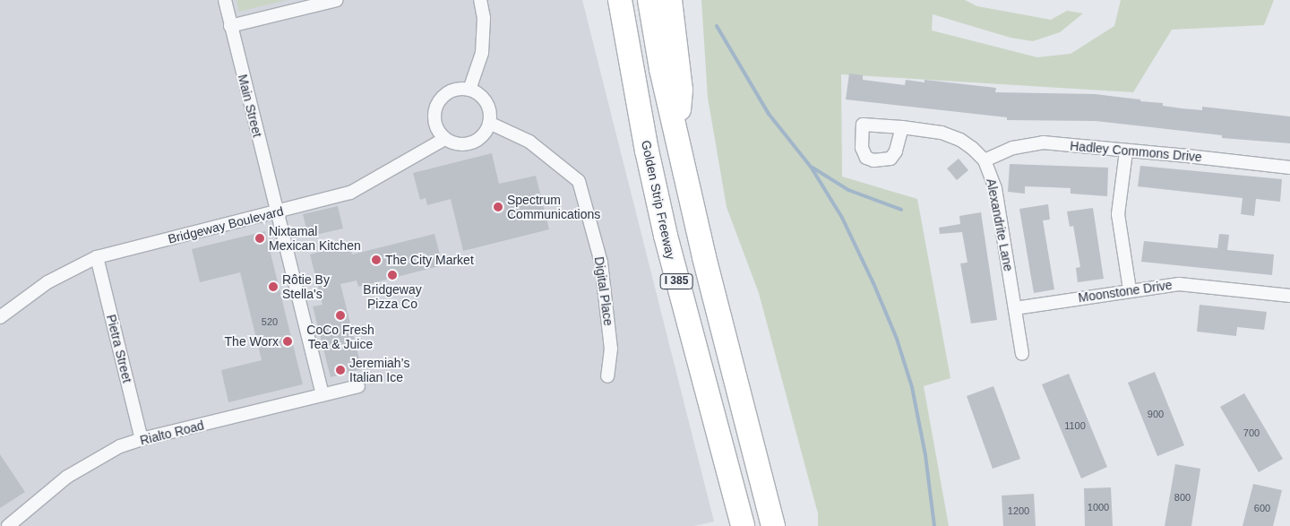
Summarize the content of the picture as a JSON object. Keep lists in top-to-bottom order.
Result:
{
  "streets": {
    "highway": ["Golden Strip Freeway", "I 385"],
    "street": [
      "Main Street",
      "Hadley Commons Drive",
      "Bridgeway Boulevard",
      "Alexandrite Lane",
      "Digital Place",
      "Moonstone Drive",
      "Pietra Street",
      "Rialto Road"
    ]
  },
  "crossings": [
    ["Main Street", "Bridgeway Boulevard"],
    ["Main Street", "Rialto Road"],
    ["Hadley Commons Drive", "Alexandrite Lane"],
    ["Bridgeway Boulevard", "Digital Place"],
    ["Bridgeway Boulevard", "Pietra Street"],
    ["Alexandrite Lane", "Moonstone Drive"],
    ["Pietra Street", "Rialto Road"]
  ],
  "places": [
    "Spectrum Communications",
    "Nixtamal Mexican Kitchen",
    "The City Market",
    "Bridgeway Pizza Co",
    "Rôtie By Stella's",
    "CoCo Fresh Tea & Juice",
    "The Worx",
    "Jeremiah’s Italian Ice"
  ],
  "house_numbers": [
    "520",
    "900",
    "1100",
    "700",
    "800",
    "1000",
    "600",
    "1200"
  ]
}
